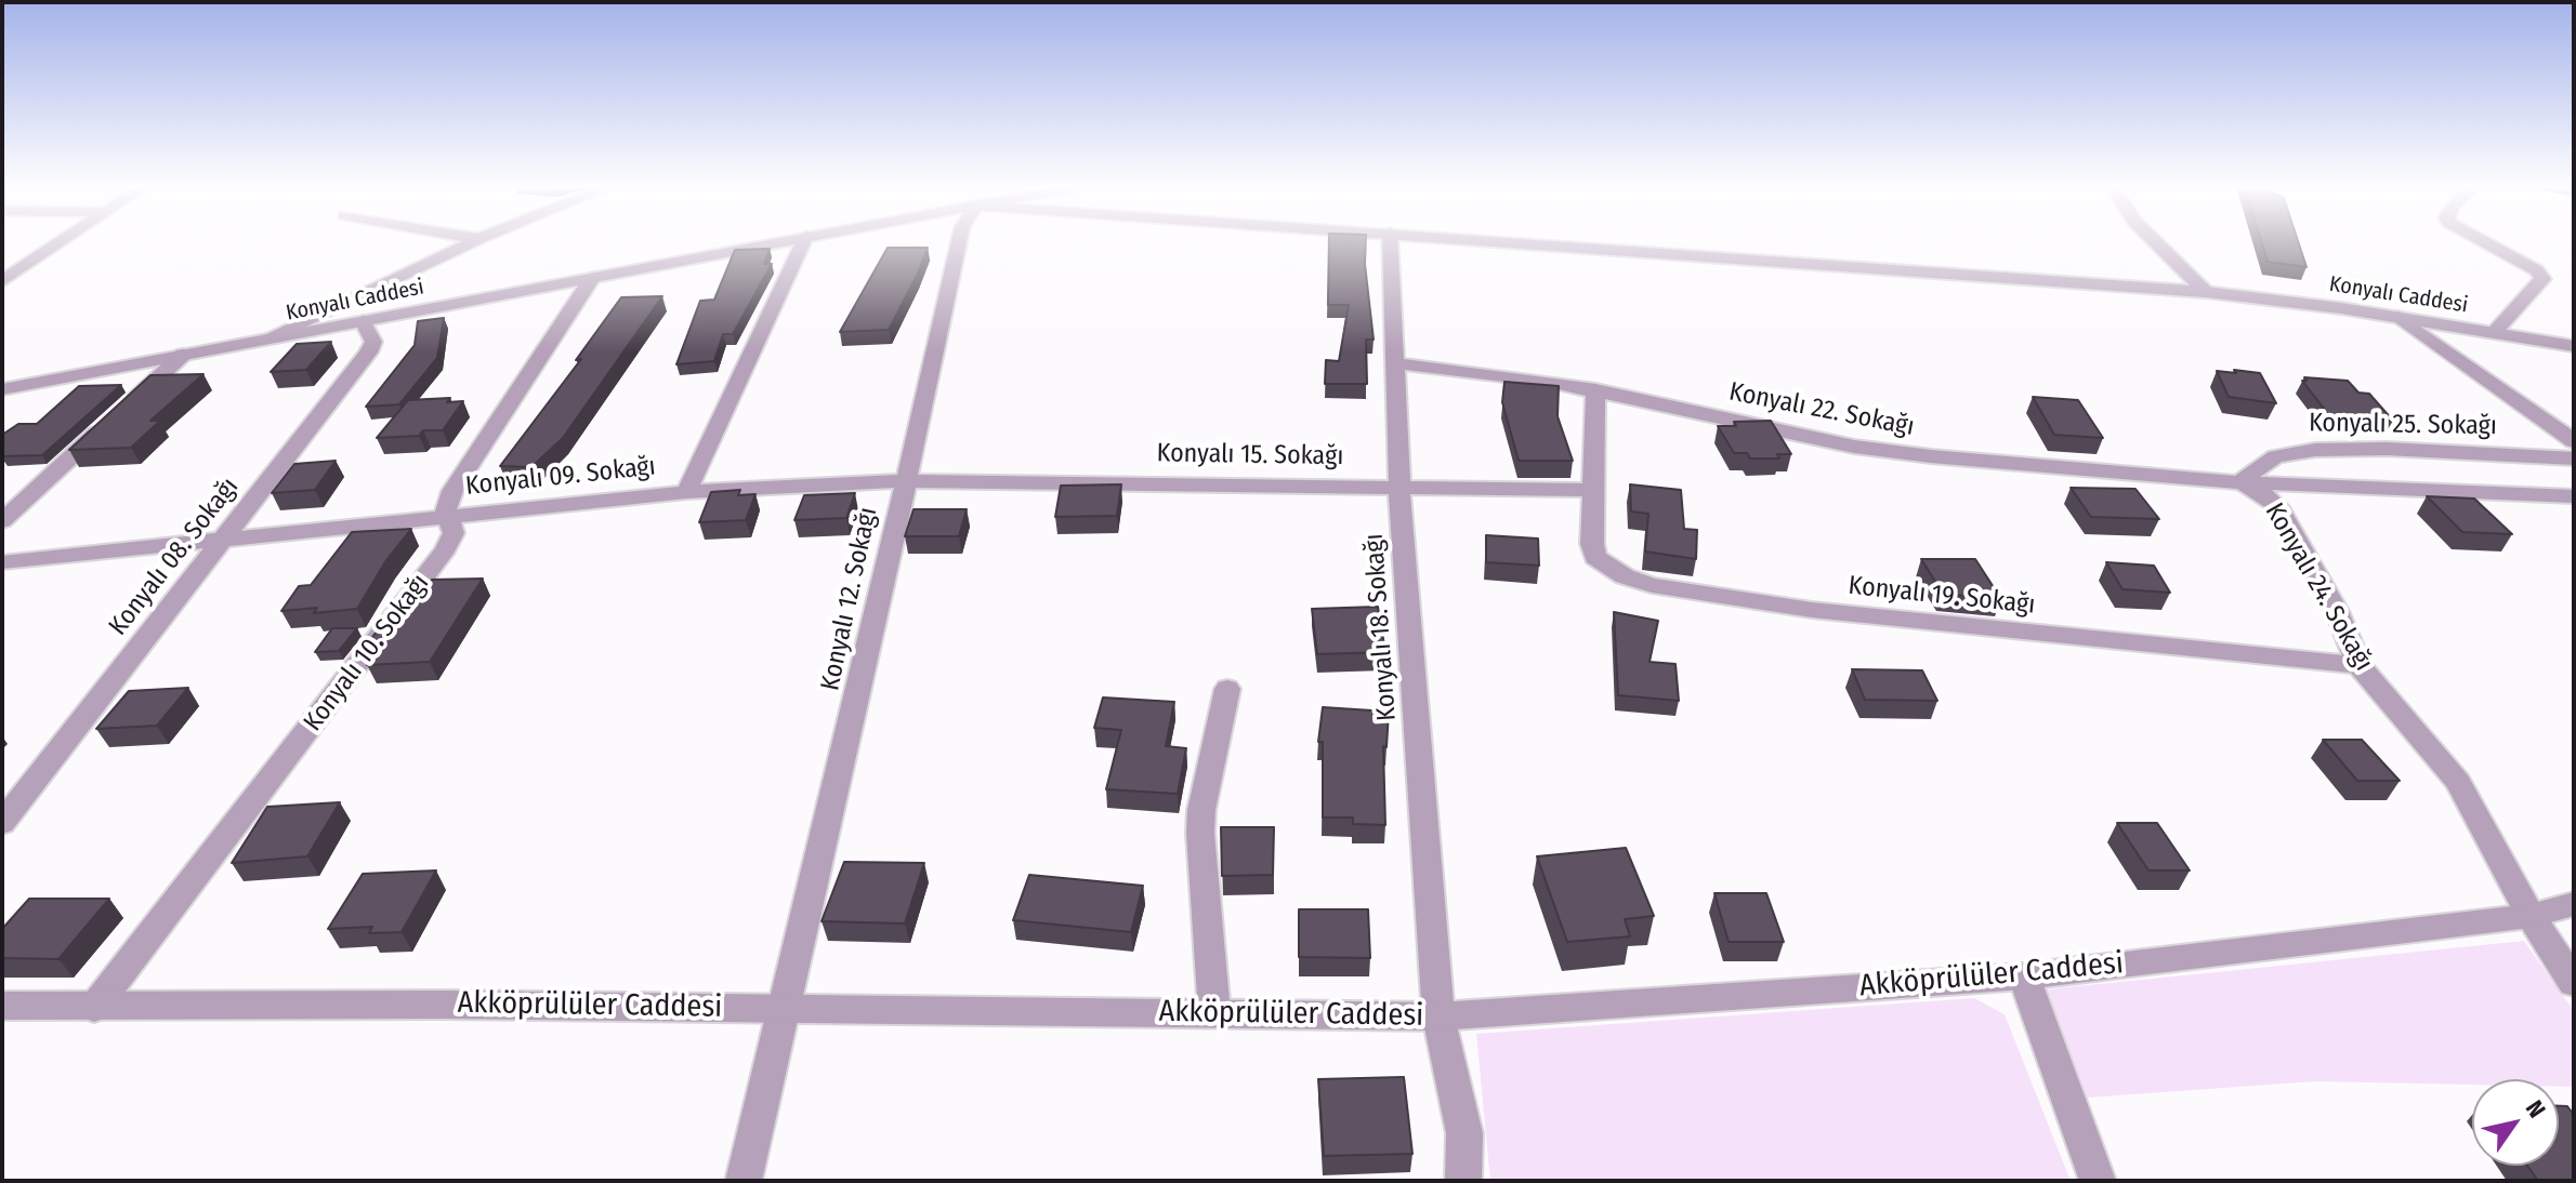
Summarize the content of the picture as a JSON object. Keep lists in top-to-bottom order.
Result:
{
  "streets": {
    "street": [
      "Konyalı Caddesi",
      "Konyalı 22. Sokağı",
      "Konyalı 25. Sokağı",
      "Konyalı 15. Sokağı",
      "Konyalı 09. Sokağı",
      "Konyalı 08. Sokağı",
      "Konyalı 24. Sokağı",
      "Konyalı 19. Sokağı",
      "Konyalı 12. Sokağı",
      "Konyalı 18. Sokağı",
      "Konyalı 10. Sokağı",
      "Akköprülüler Caddesi"
    ]
  },
  "crossings": [
    ["Konyalı Caddesi", "Konyalı 08. Sokağı"],
    ["Konyalı Caddesi", "Konyalı 10. Sokağı"],
    ["Konyalı 22. Sokağı", "Konyalı 25. Sokağı"],
    ["Konyalı 22. Sokağı", "Konyalı 24. Sokağı"],
    ["Konyalı 22. Sokağı", "Konyalı 18. Sokağı"],
    ["Konyalı 25. Sokağı", "Konyalı 24. Sokağı"],
    ["Konyalı 15. Sokağı", "Konyalı 09. Sokağı"],
    ["Konyalı 15. Sokağı", "Konyalı 19. Sokağı"],
    ["Konyalı 15. Sokağı", "Konyalı 12. Sokağı"],
    ["Konyalı 15. Sokağı", "Konyalı 18. Sokağı"],
    ["Konyalı 09. Sokağı", "Konyalı 08. Sokağı"],
    ["Konyalı 09. Sokağı", "Konyalı 12. Sokağı"],
    ["Konyalı 09. Sokağı", "Konyalı 10. Sokağı"],
    ["Konyalı 24. Sokağı", "Konyalı 19. Sokağı"],
    ["Konyalı 24. Sokağı", "Akköprülüler Caddesi"],
    ["Konyalı 12. Sokağı", "Akköprülüler Caddesi"],
    ["Konyalı 18. Sokağı", "Akköprülüler Caddesi"],
    ["Konyalı 10. Sokağı", "Akköprülüler Caddesi"]
  ],
  "north": "top right"
}
